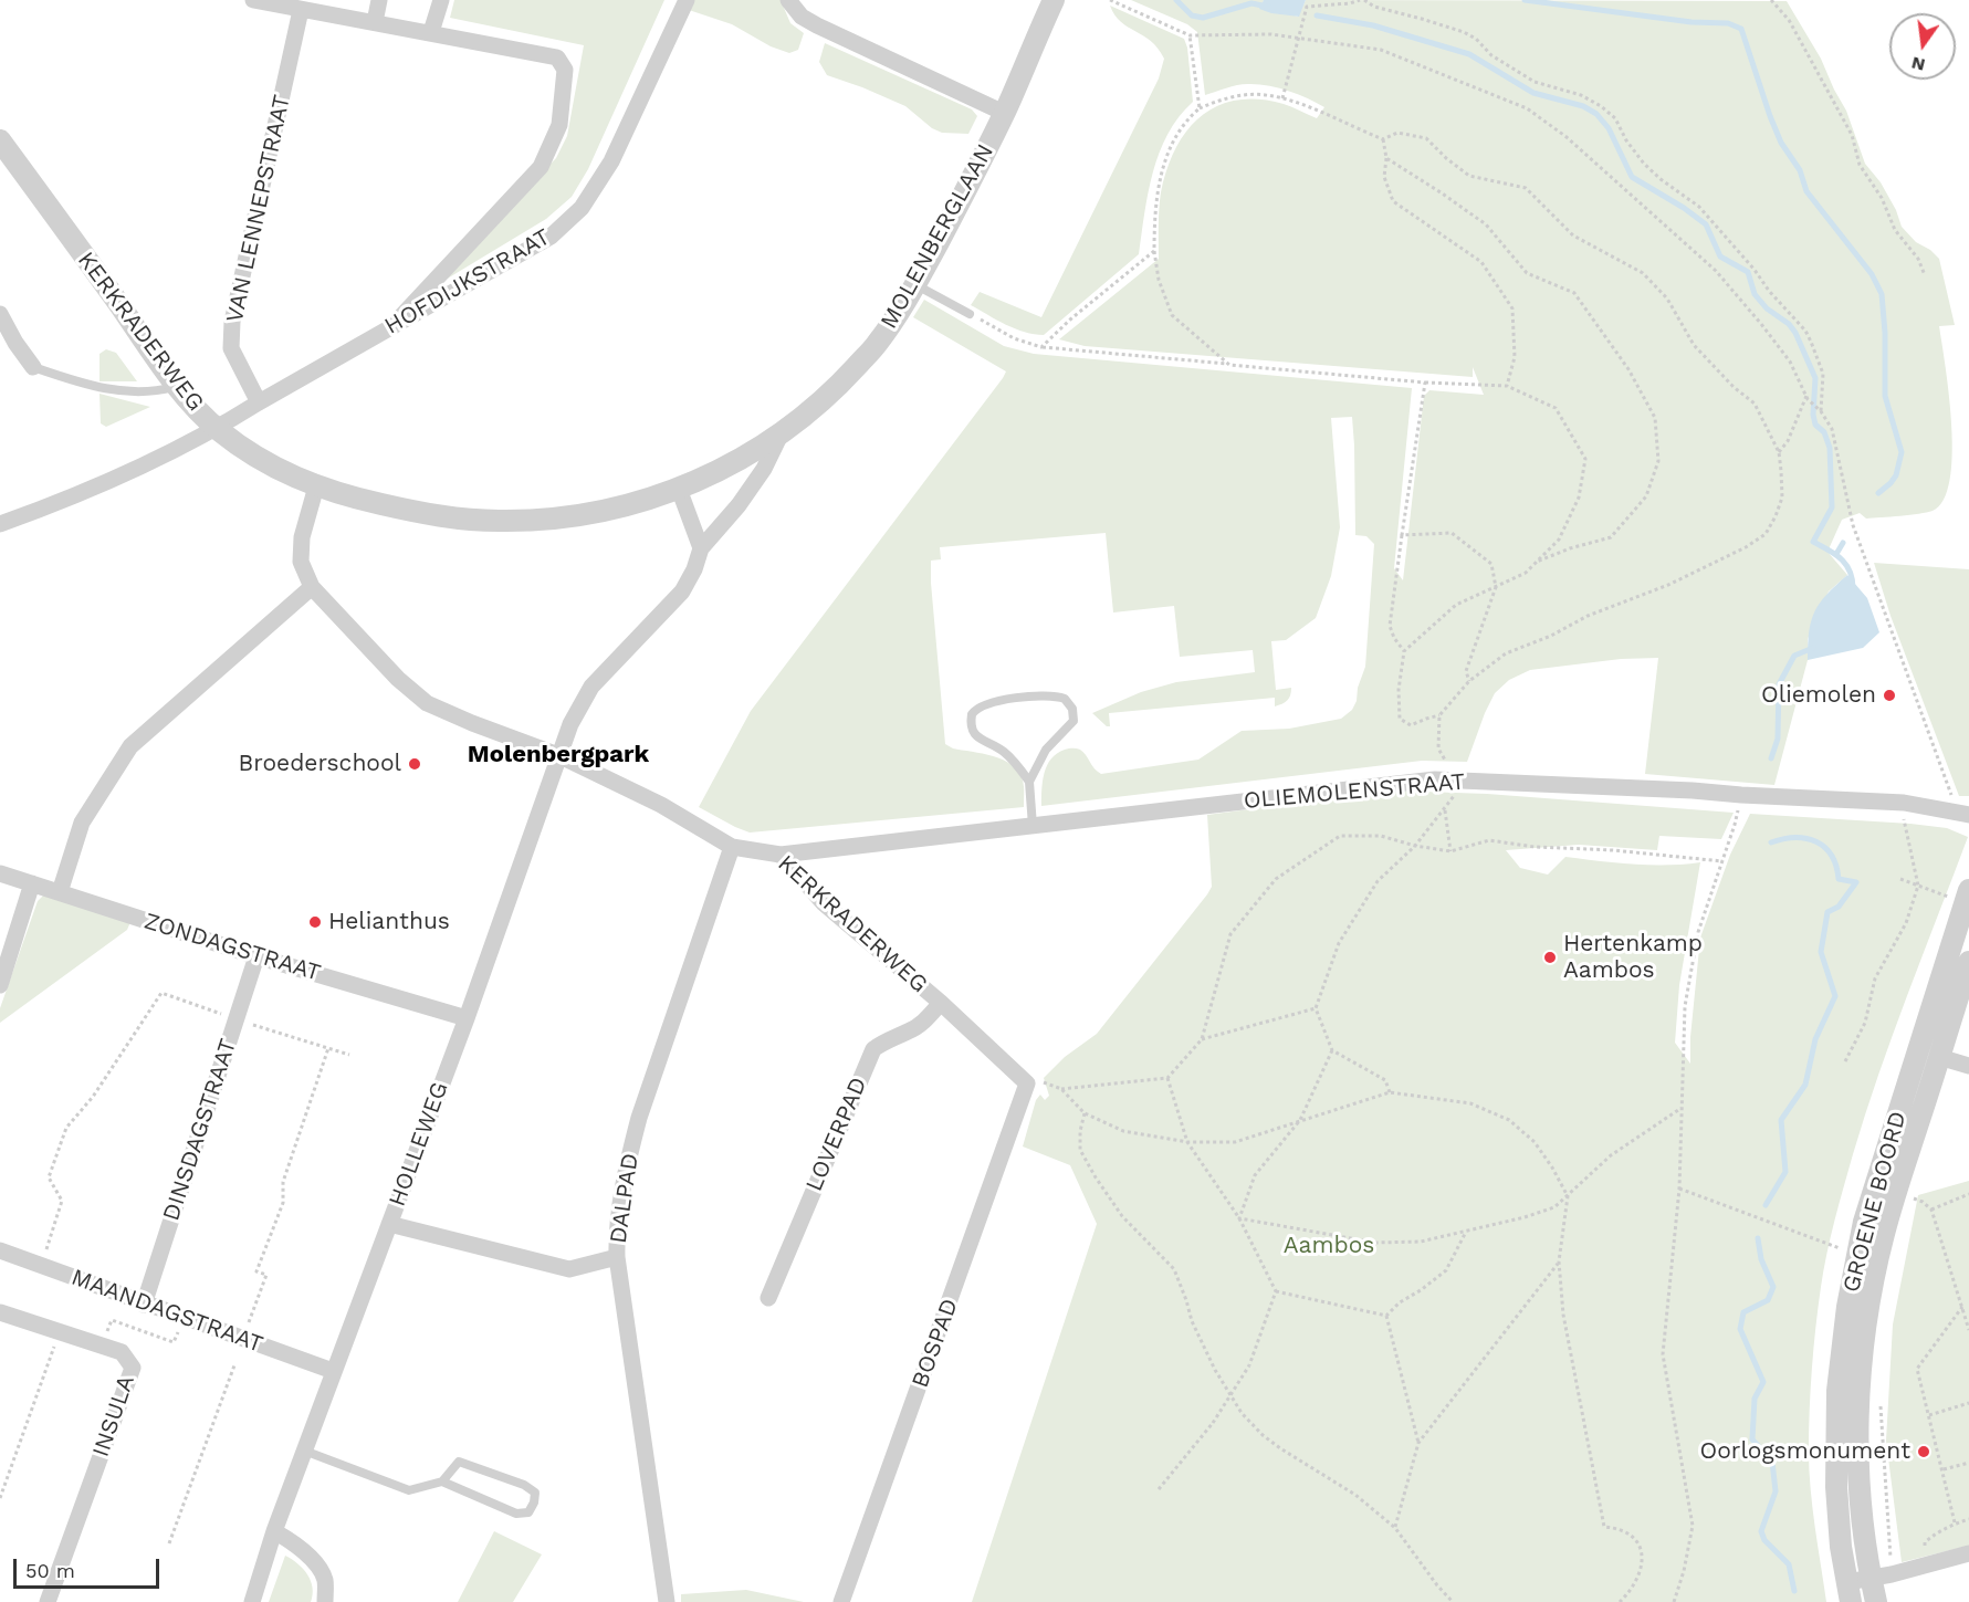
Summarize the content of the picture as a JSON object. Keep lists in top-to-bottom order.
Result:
{
  "streets": {
    "street": [
      "VAN LENNEPSTRAAT",
      "MOLENBERGLAAN",
      "HOFDIJKSTRAAT",
      "KERKRADERWEG",
      "OLIEMOLENSTRAAT",
      "ZONDAGSTRAAT",
      "DINSDAGSTRAAT",
      "LOVERPAD",
      "HOLLEWEG",
      "DALPAD",
      "GROENE BOORD",
      "MAANDAGSTRAAT",
      "BOSPAD",
      "INSULA"
    ]
  },
  "crossings": [
    ["VAN LENNEPSTRAAT", "HOFDIJKSTRAAT"],
    ["MOLENBERGLAAN", "KERKRADERWEG"],
    ["MOLENBERGLAAN", "HOLLEWEG"],
    ["HOFDIJKSTRAAT", "KERKRADERWEG"],
    ["KERKRADERWEG", "OLIEMOLENSTRAAT"],
    ["KERKRADERWEG", "LOVERPAD"],
    ["KERKRADERWEG", "HOLLEWEG"],
    ["KERKRADERWEG", "DALPAD"],
    ["KERKRADERWEG", "BOSPAD"],
    ["ZONDAGSTRAAT", "DINSDAGSTRAAT"],
    ["ZONDAGSTRAAT", "HOLLEWEG"],
    ["DINSDAGSTRAAT", "MAANDAGSTRAAT"],
    ["HOLLEWEG", "MAANDAGSTRAAT"]
  ],
  "districts": ["Molenbergpark"],
  "parks": ["Aambos"],
  "places": [
    "Oliemolen",
    "Broederschool",
    "Helianthus",
    "Hertenkamp Aambos",
    "Oorlogsmonument"
  ],
  "scale_bar": "50 m",
  "north": "bottom"
}
